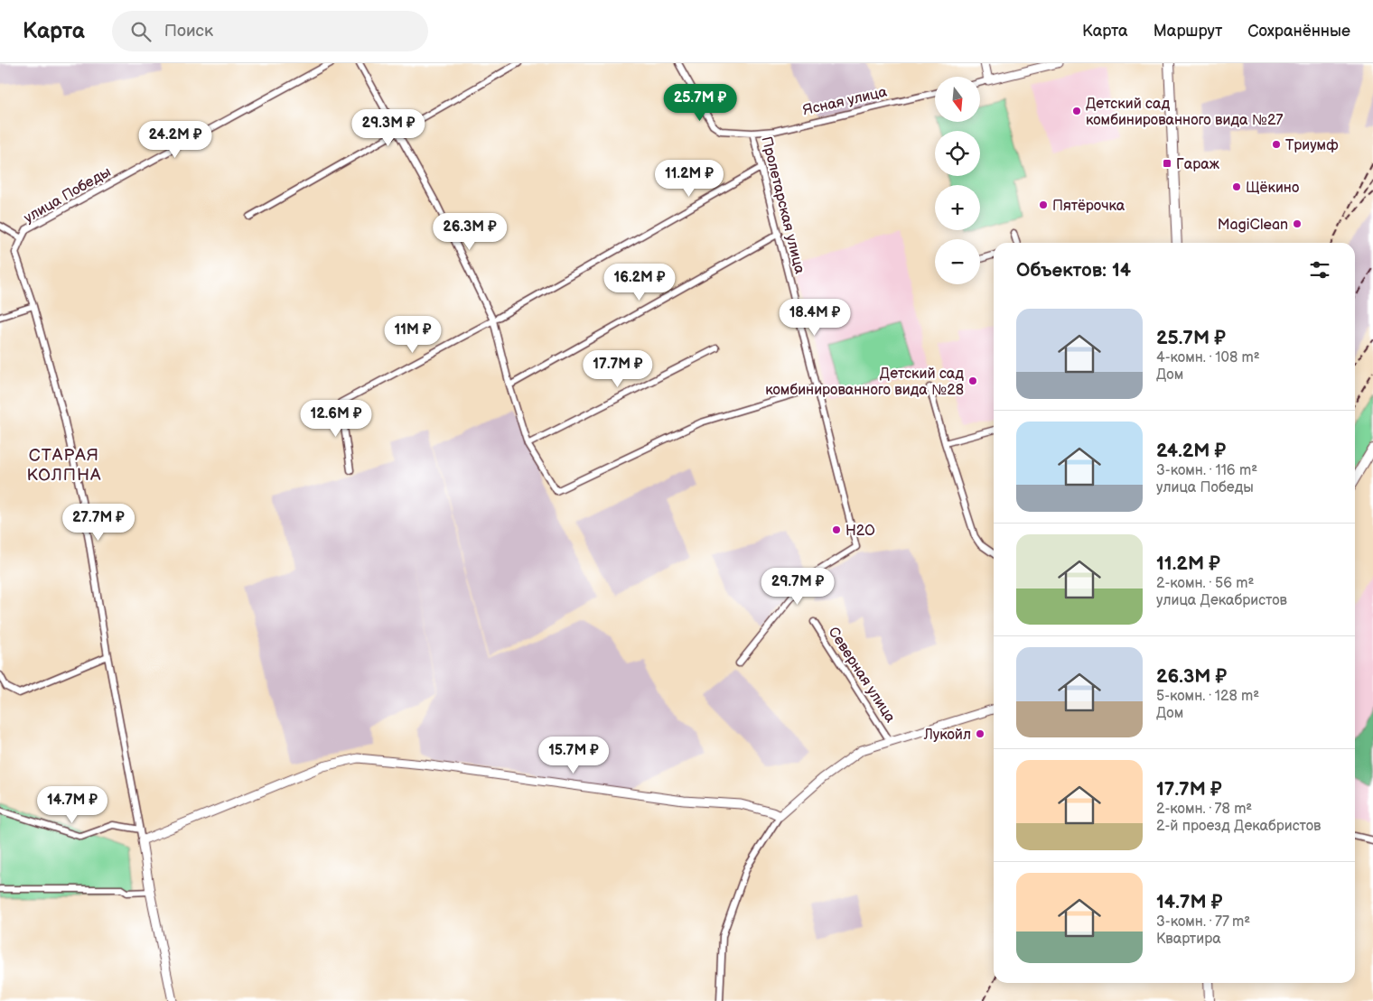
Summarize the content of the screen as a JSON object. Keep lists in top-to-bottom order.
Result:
{
  "streets": {
    "street": [
      "Ясная улица",
      "улица Победы",
      "Пролетарская улица",
      "Северная улица"
    ]
  },
  "crossings": [
    ["Ясная улица", "Пролетарская улица"]
  ],
  "districts": ["СТАРАЯ КОЛПНА"],
  "places": {
    "other": [
      "Детский сад комбинированного вида №27",
      "Триумф",
      "Щёкино",
      "Пятёрочка",
      "MagiClean",
      "Детский сад комбинированного вида №28",
      "Н2О",
      "Лукойл"
    ],
    "transit": ["Гараж"]
  },
  "north": "bottom",
  "page": {
    "header": "Карта",
    "search": "Поиск",
    "nav": ["Карта", "Маршрут", "Сохранённые"],
    "map_buttons": ["+", "−"],
    "price": [
      "25.7M ₽",
      "29.3M ₽",
      "24.2M ₽",
      "11.2M ₽",
      "26.3M ₽",
      "16.2M ₽",
      "18.4M ₽",
      "11M ₽",
      "17.7M ₽",
      "12.6M ₽",
      "27.7M ₽",
      "29.7M ₽",
      "15.7M ₽",
      "14.7M ₽"
    ],
    "heading": "Объектов: 14",
    "list": [
      {
        "name": "25.7M ₽",
        "note": "4-комн. · 108 m² · Дом"
      },
      {
        "name": "24.2M ₽",
        "note": "3-комн. · 116 m² · улица Победы"
      },
      {
        "name": "11.2M ₽",
        "note": "2-комн. · 56 m² · улица Декабристов"
      },
      {
        "name": "26.3M ₽",
        "note": "5-комн. · 128 m² · Дом"
      },
      {
        "name": "17.7M ₽",
        "note": "2-комн. · 78 m² · 2-й проезд Декабристов"
      },
      {
        "name": "14.7M ₽",
        "note": "3-комн. · 77 m² · Квартира"
      }
    ]
  }
}
